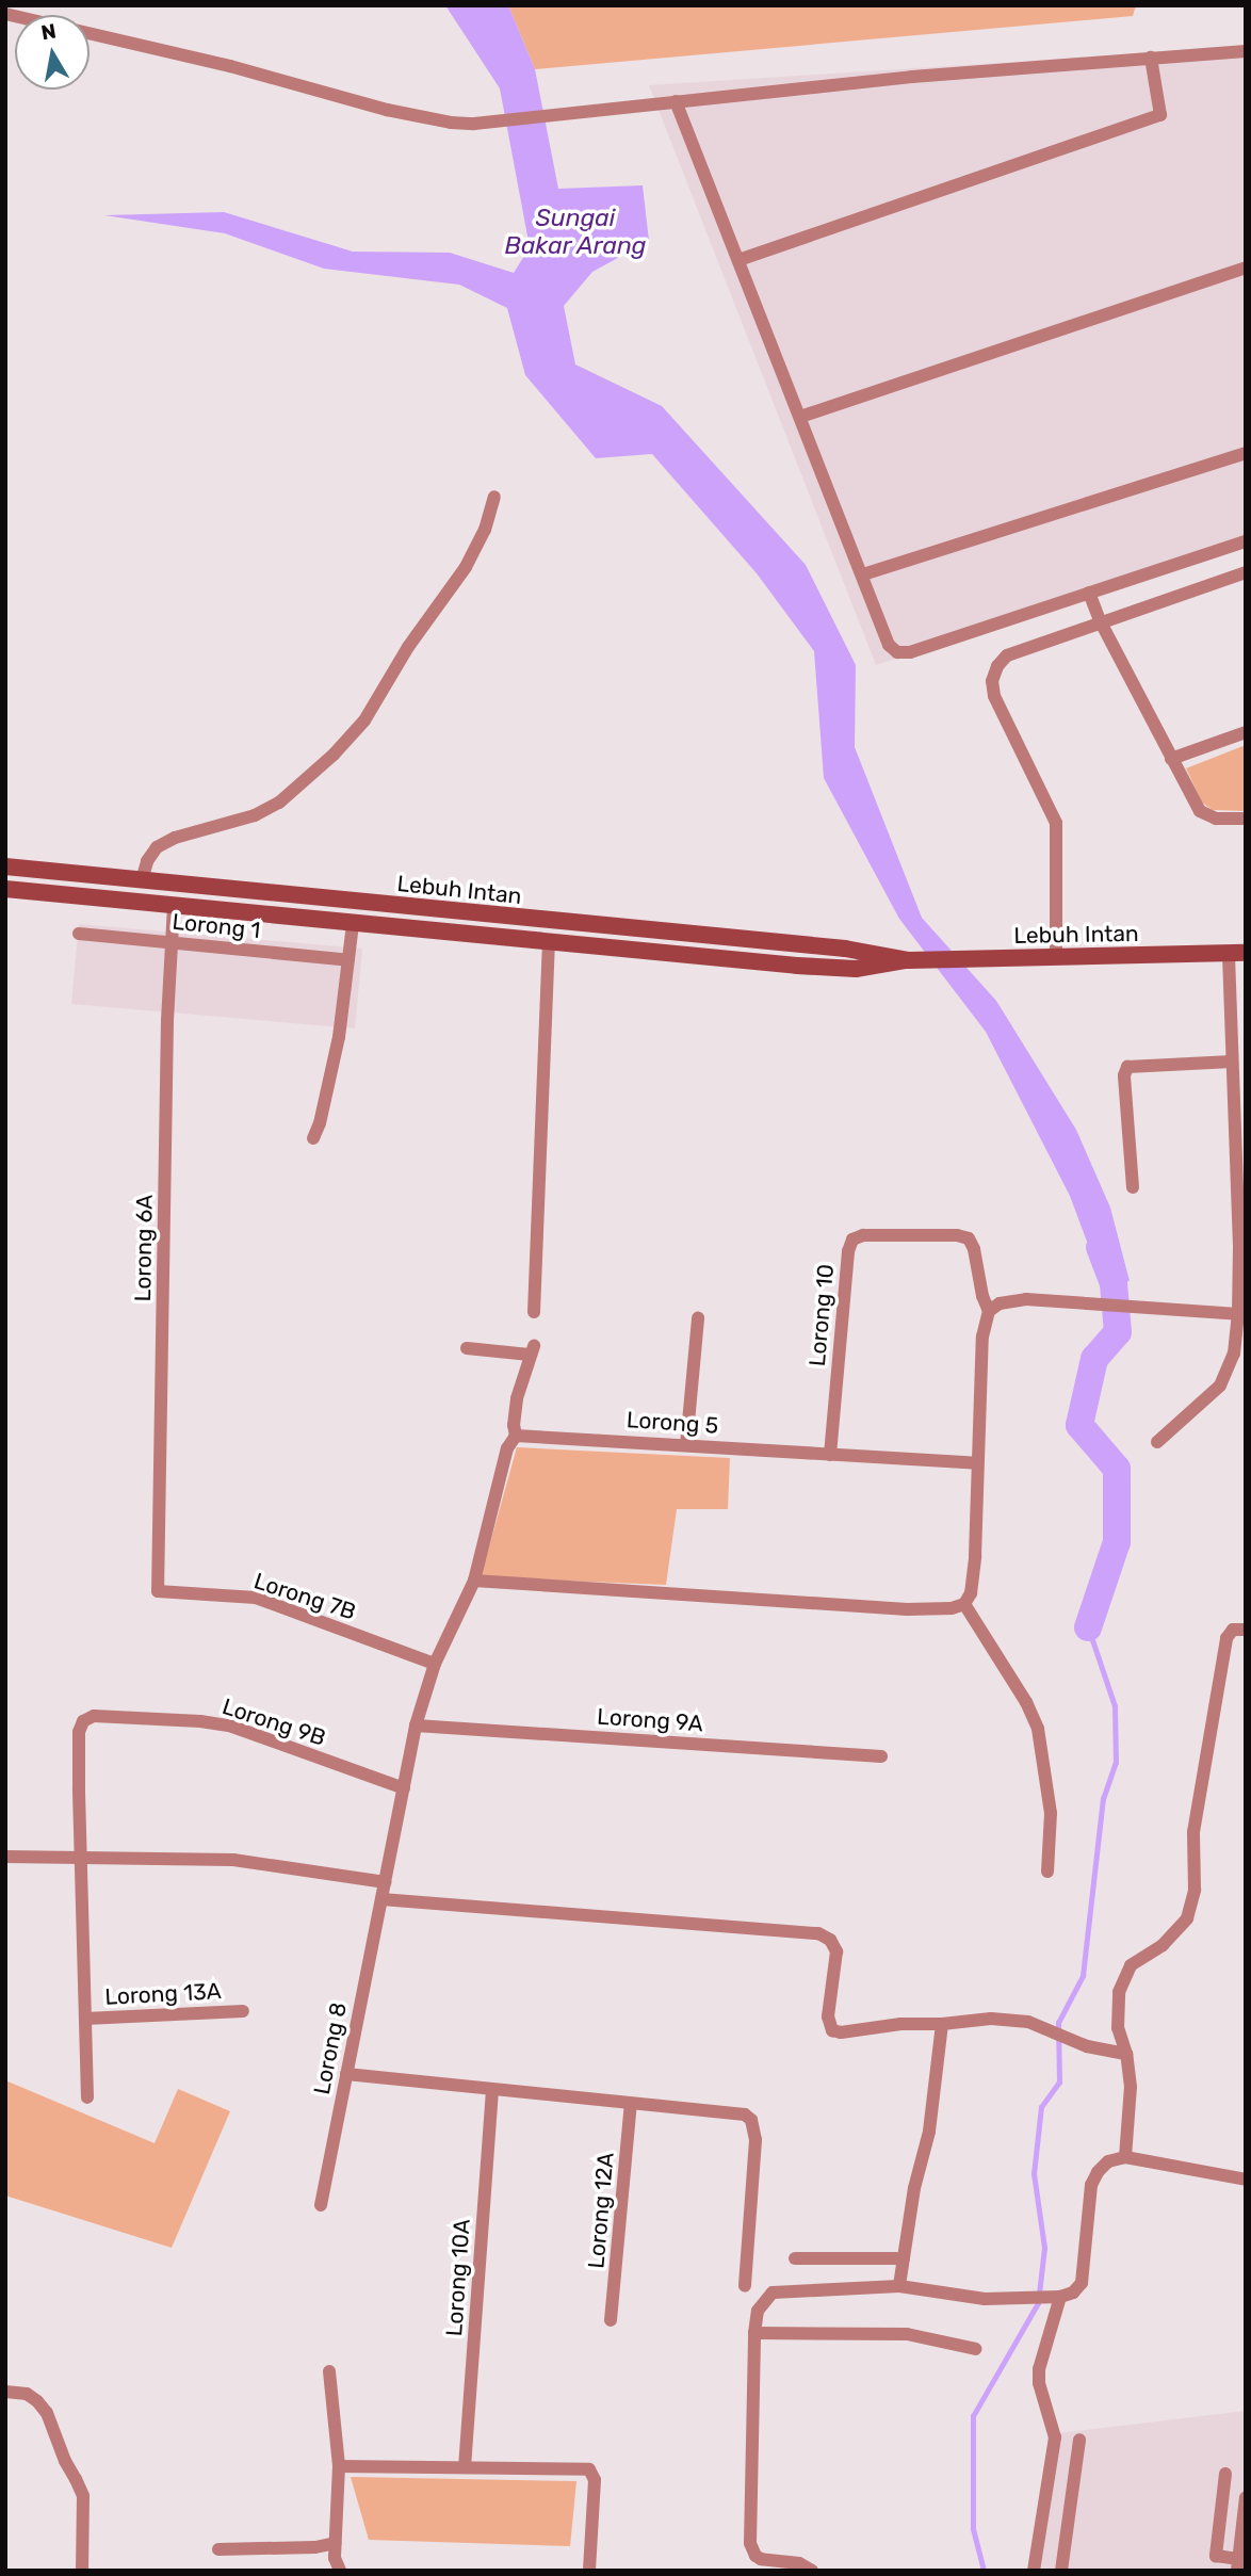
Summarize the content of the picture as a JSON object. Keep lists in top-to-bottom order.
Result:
{
  "streets": {
    "main road": ["Lebuh Intan"],
    "street": [
      "Lorong 1",
      "Lorong 6A",
      "Lorong 10",
      "Lorong 5",
      "Lorong 7B",
      "Lorong 9A",
      "Lorong 9B",
      "Lorong 13A",
      "Lorong 8",
      "Lorong 12A",
      "Lorong 10A"
    ]
  },
  "crossings": [
    ["Lebuh Intan", "Lorong 6A"],
    ["Lorong 1", "Lorong 6A"],
    ["Lorong 6A", "Lorong 7B"],
    ["Lorong 10", "Lorong 5"],
    ["Lorong 7B", "Lorong 8"],
    ["Lorong 9A", "Lorong 8"],
    ["Lorong 9B", "Lorong 8"]
  ],
  "water": ["Sungai Bakar Arang"],
  "north": "top"
}
